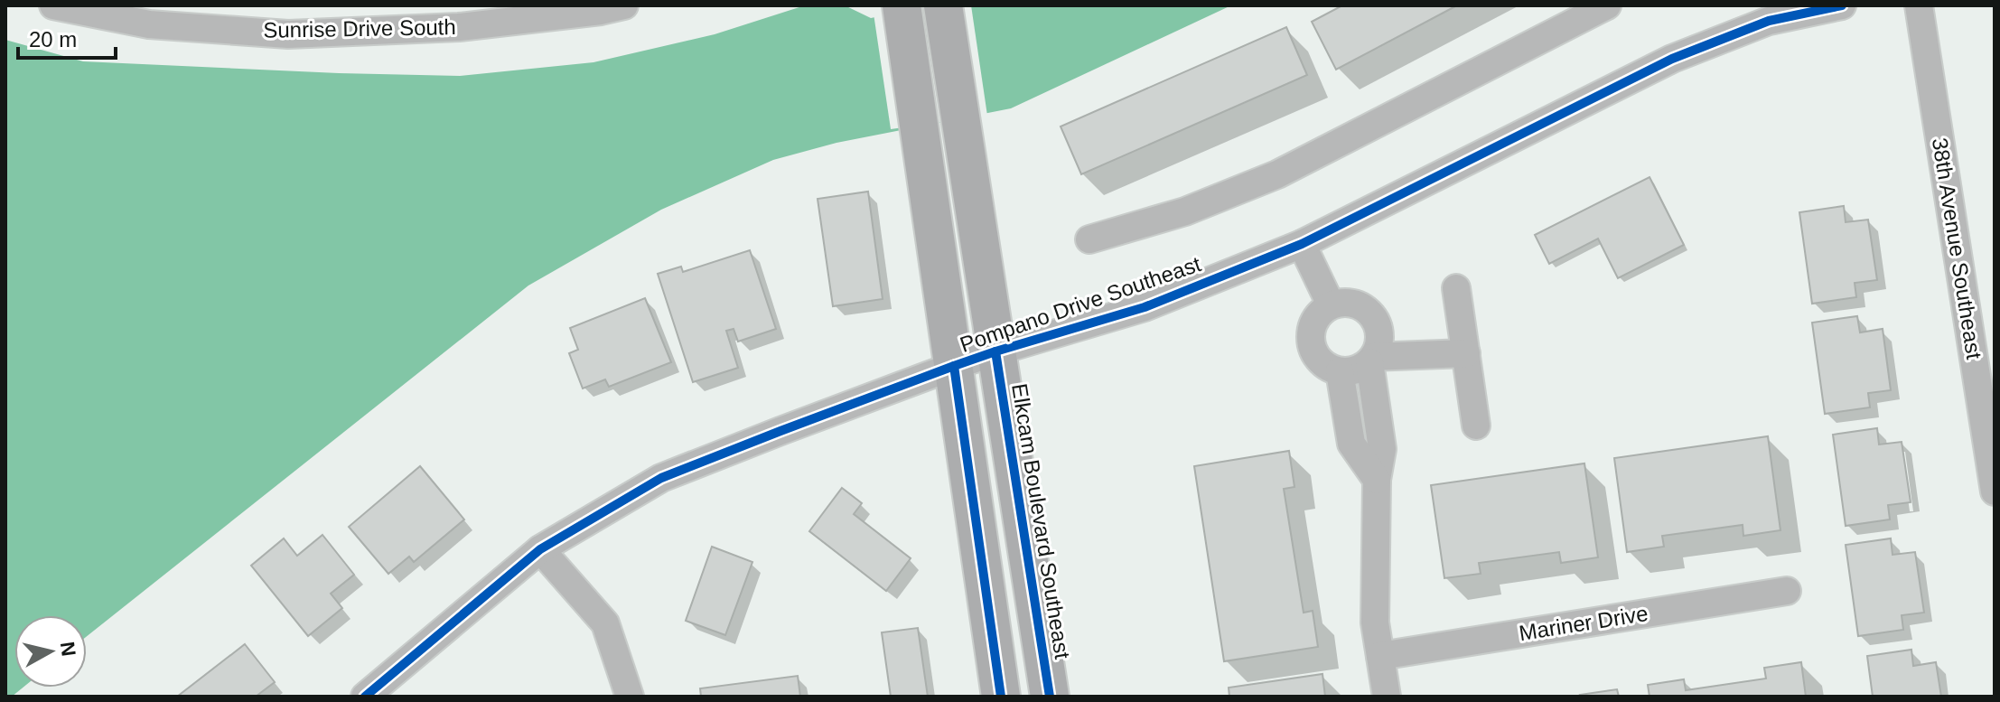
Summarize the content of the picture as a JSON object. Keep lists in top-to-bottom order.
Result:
{
  "streets": {
    "street": [
      "Sunrise Drive South",
      "38th Avenue Southeast",
      "Pompano Drive Southeast",
      "Elkcam Boulevard Southeast",
      "Mariner Drive"
    ]
  },
  "crossings": [
    ["Pompano Drive Southeast", "Elkcam Boulevard Southeast"]
  ],
  "scale_bar": "20 m",
  "north": "right"
}
